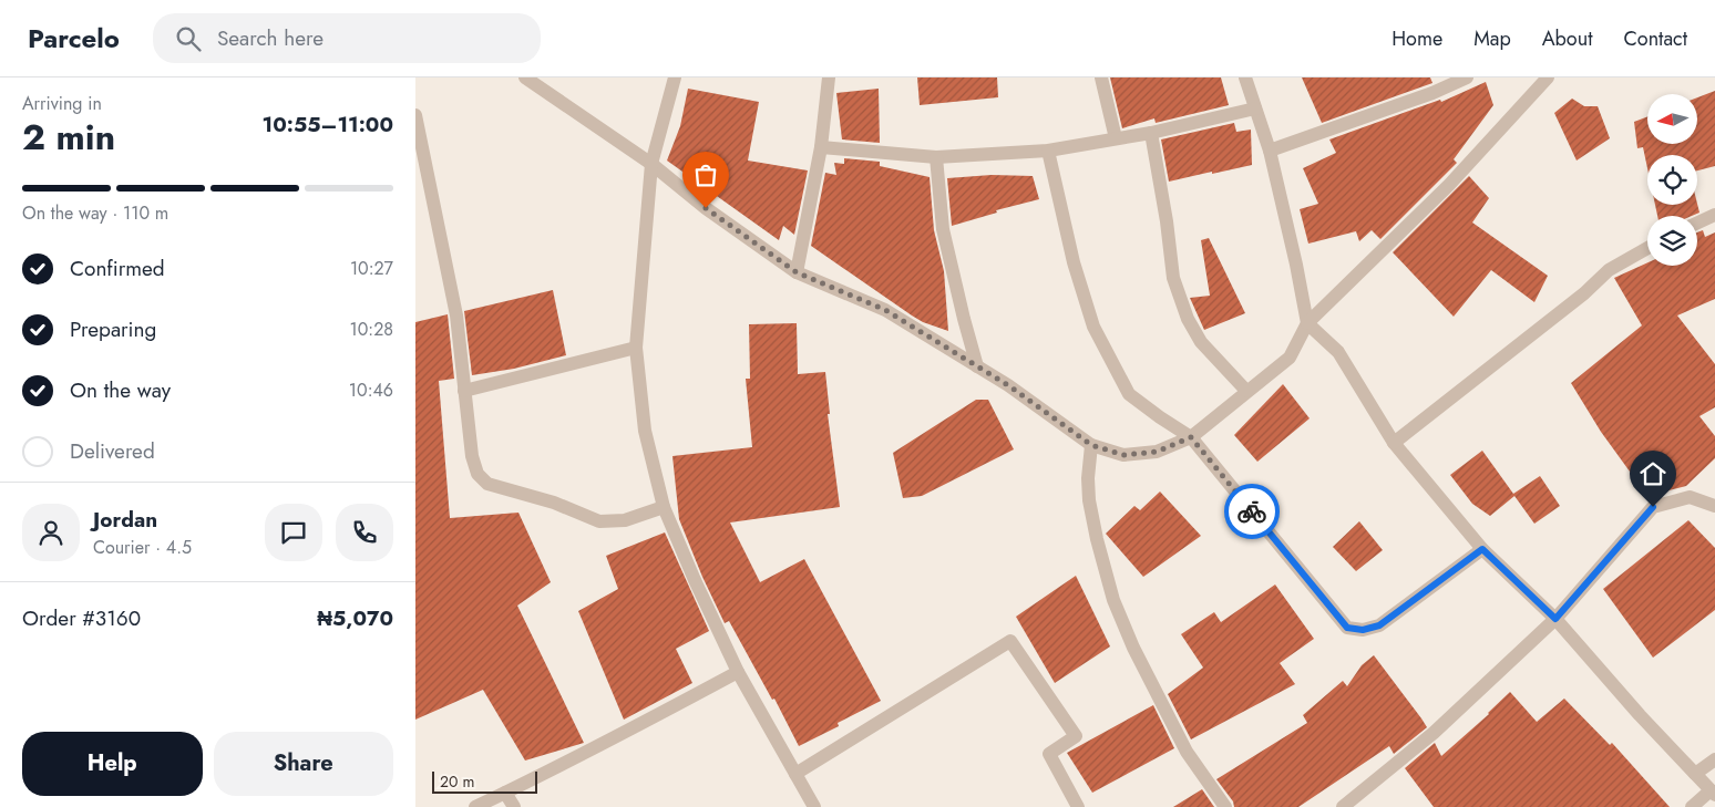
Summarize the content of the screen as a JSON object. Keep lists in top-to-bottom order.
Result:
{
  "scale_bar": "20 m",
  "north": "left",
  "page": {
    "header": "Parcelo",
    "search": "Search here",
    "nav": [
      "Home",
      "Map",
      "About",
      "Contact"
    ],
    "heading": ["2 min", "Arriving in", "10:55–11:00"],
    "panel": [
      "Jordan",
      "Courier · 4.5",
      "Order #3160",
      "₦5,070"
    ],
    "bar": "On the way · 110 m",
    "list": [
      ["Confirmed", "10:27"],
      ["Preparing", "10:28"],
      ["On the way", "10:46"],
      "Delivered"
    ],
    "buttons": ["Help", "Share"],
    "scale": "20 m"
  }
}
